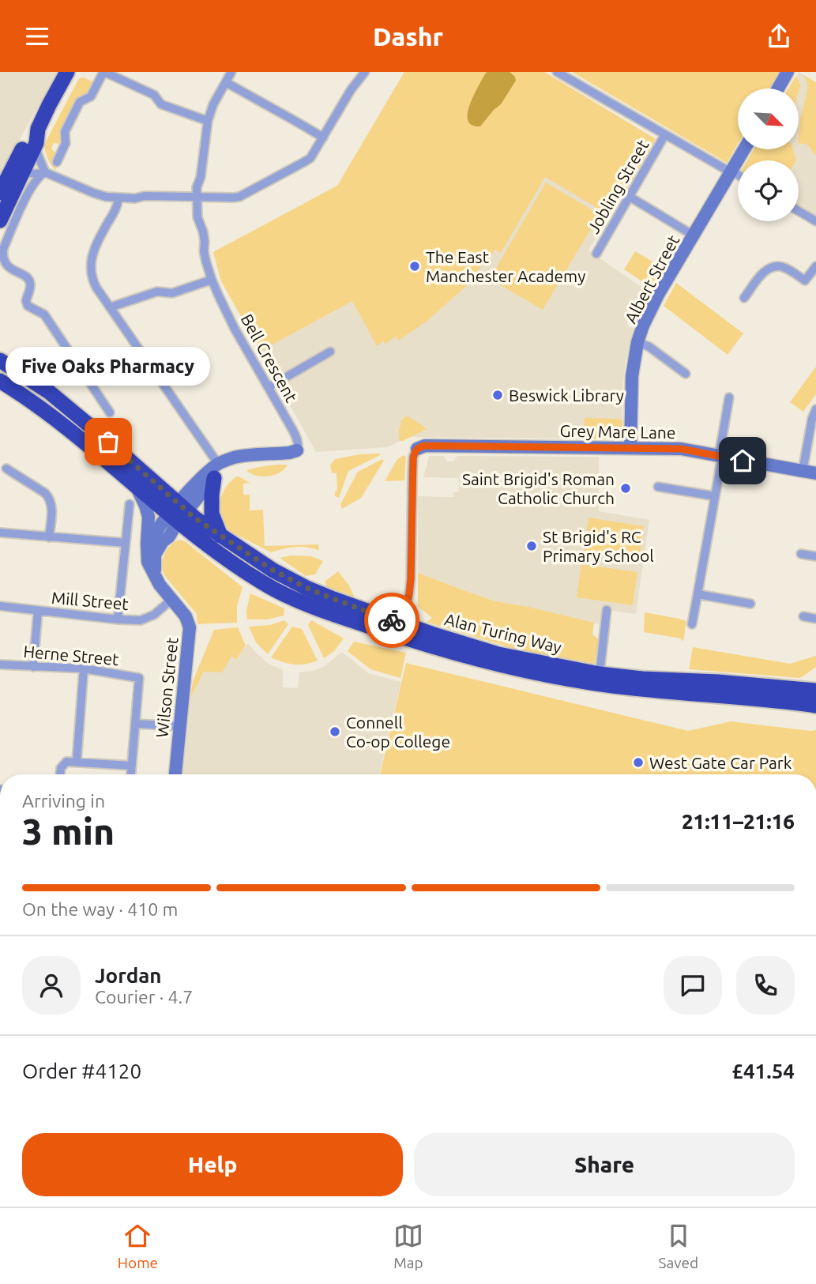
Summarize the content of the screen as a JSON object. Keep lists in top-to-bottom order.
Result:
{
  "streets": {
    "highway": ["Alan Turing Way"],
    "street": [
      "Jobling Street",
      "Albert Street",
      "Bell Crescent",
      "Grey Mare Lane",
      "Mill Street",
      "Herne Street",
      "Wilson Street"
    ]
  },
  "crossings": [
    ["Albert Street", "Grey Mare Lane"],
    ["Mill Street", "Wilson Street"],
    ["Alan Turing Way", "Wilson Street"]
  ],
  "places": [
    "The East Manchester Academy",
    "Beswick Library",
    "Five Oaks Pharmacy",
    "Saint Brigid's Roman Catholic Church",
    "St Brigid's RC Primary School",
    "Connell Co-op College",
    "West Gate Car Park"
  ],
  "north": "bottom right",
  "page": {
    "header": "Dashr",
    "bubble": "Five Oaks Pharmacy",
    "heading": ["3 min", "Arriving in", "21:11–21:16"],
    "panel": [
      "Jordan",
      "Courier · 4.7",
      "Order #4120",
      "£41.54"
    ],
    "bar": "On the way · 410 m",
    "buttons": ["Help", "Share"],
    "tabs": ["Home", "Map", "Saved"]
  }
}
